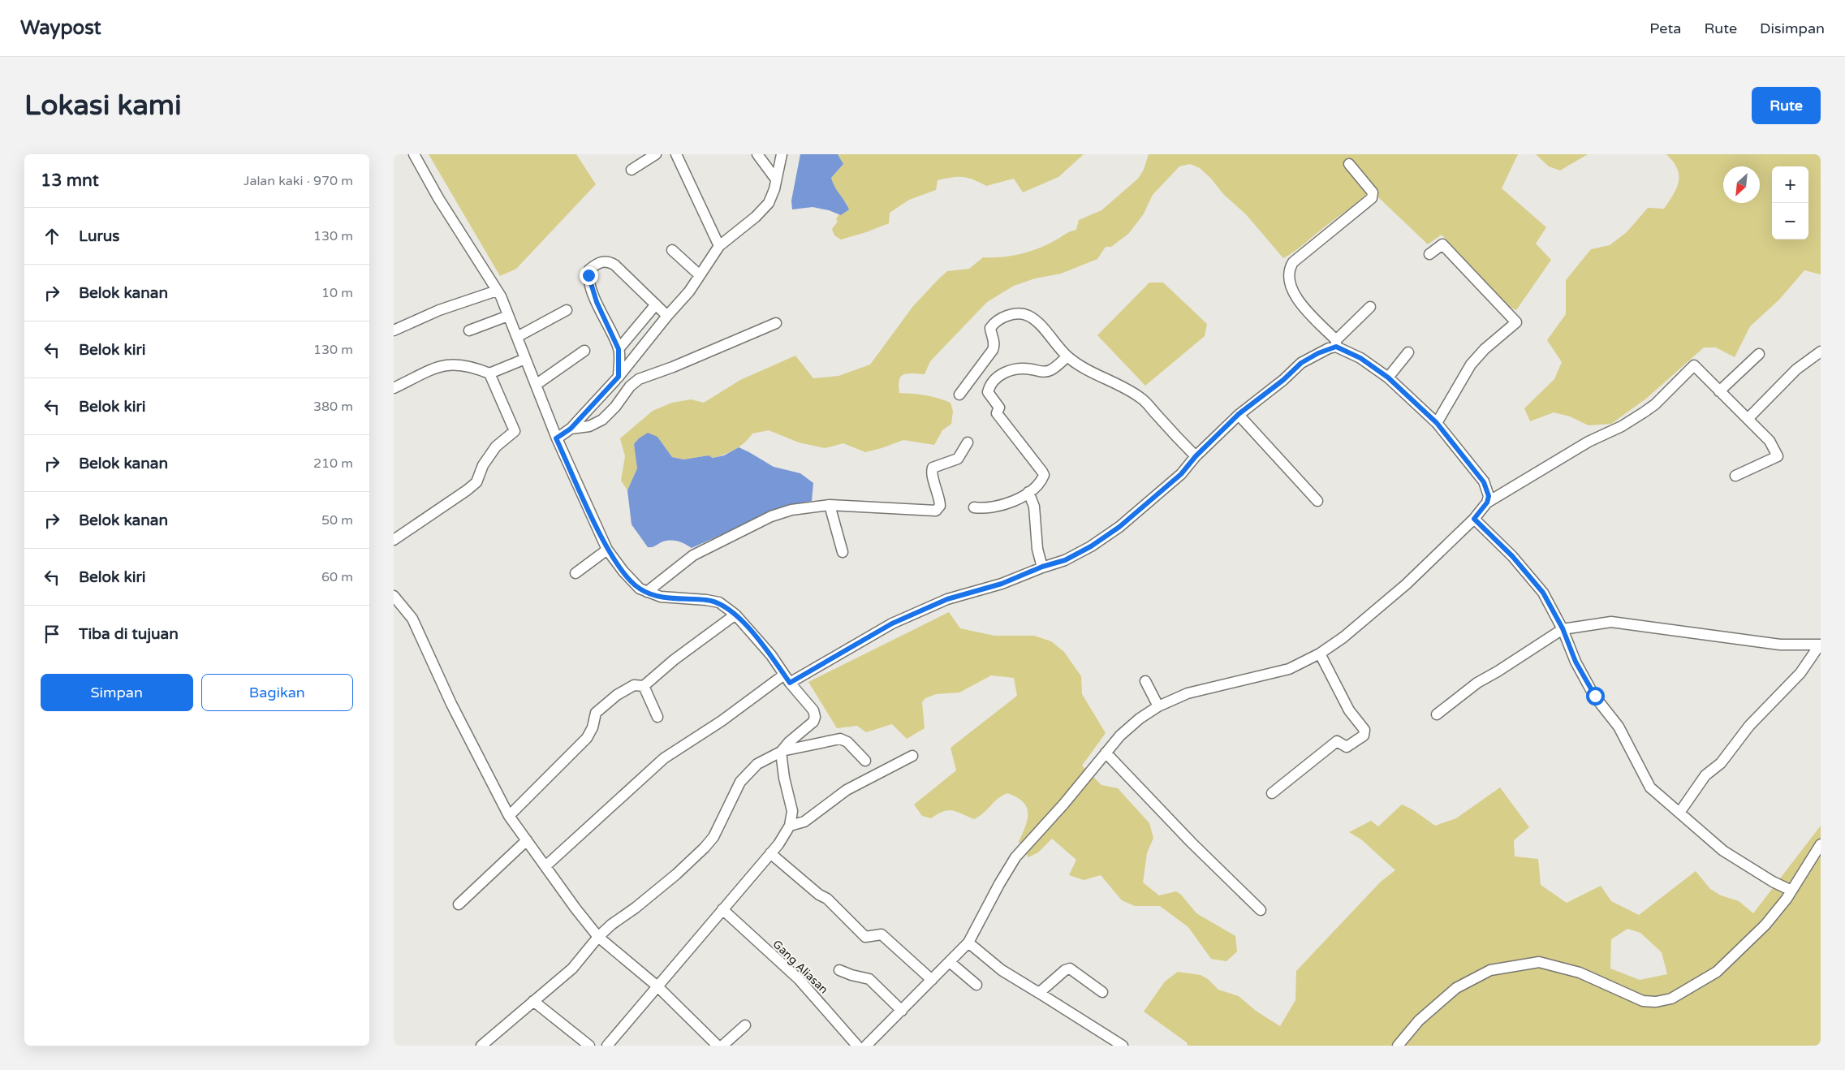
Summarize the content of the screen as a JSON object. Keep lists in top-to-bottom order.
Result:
{
  "streets": {
    "street": ["Gang Aliasan"]
  },
  "north": "bottom left",
  "page": {
    "header": "Waypost",
    "nav": ["Peta", "Rute", "Disimpan"],
    "buttons": [
      "Rute",
      ["Simpan", "Bagikan"]
    ],
    "title": "Lokasi kami",
    "heading": ["13 mnt", "Jalan kaki · 970 m"],
    "map_buttons": ["+", "−"],
    "list": [
      ["Lurus", "130 m"],
      ["Belok kanan", "10 m"],
      ["Belok kiri", "130 m"],
      ["Belok kiri", "380 m"],
      ["Belok kanan", "210 m"],
      ["Belok kanan", "50 m"],
      ["Belok kiri", "60 m"],
      "Tiba di tujuan"
    ]
  }
}
